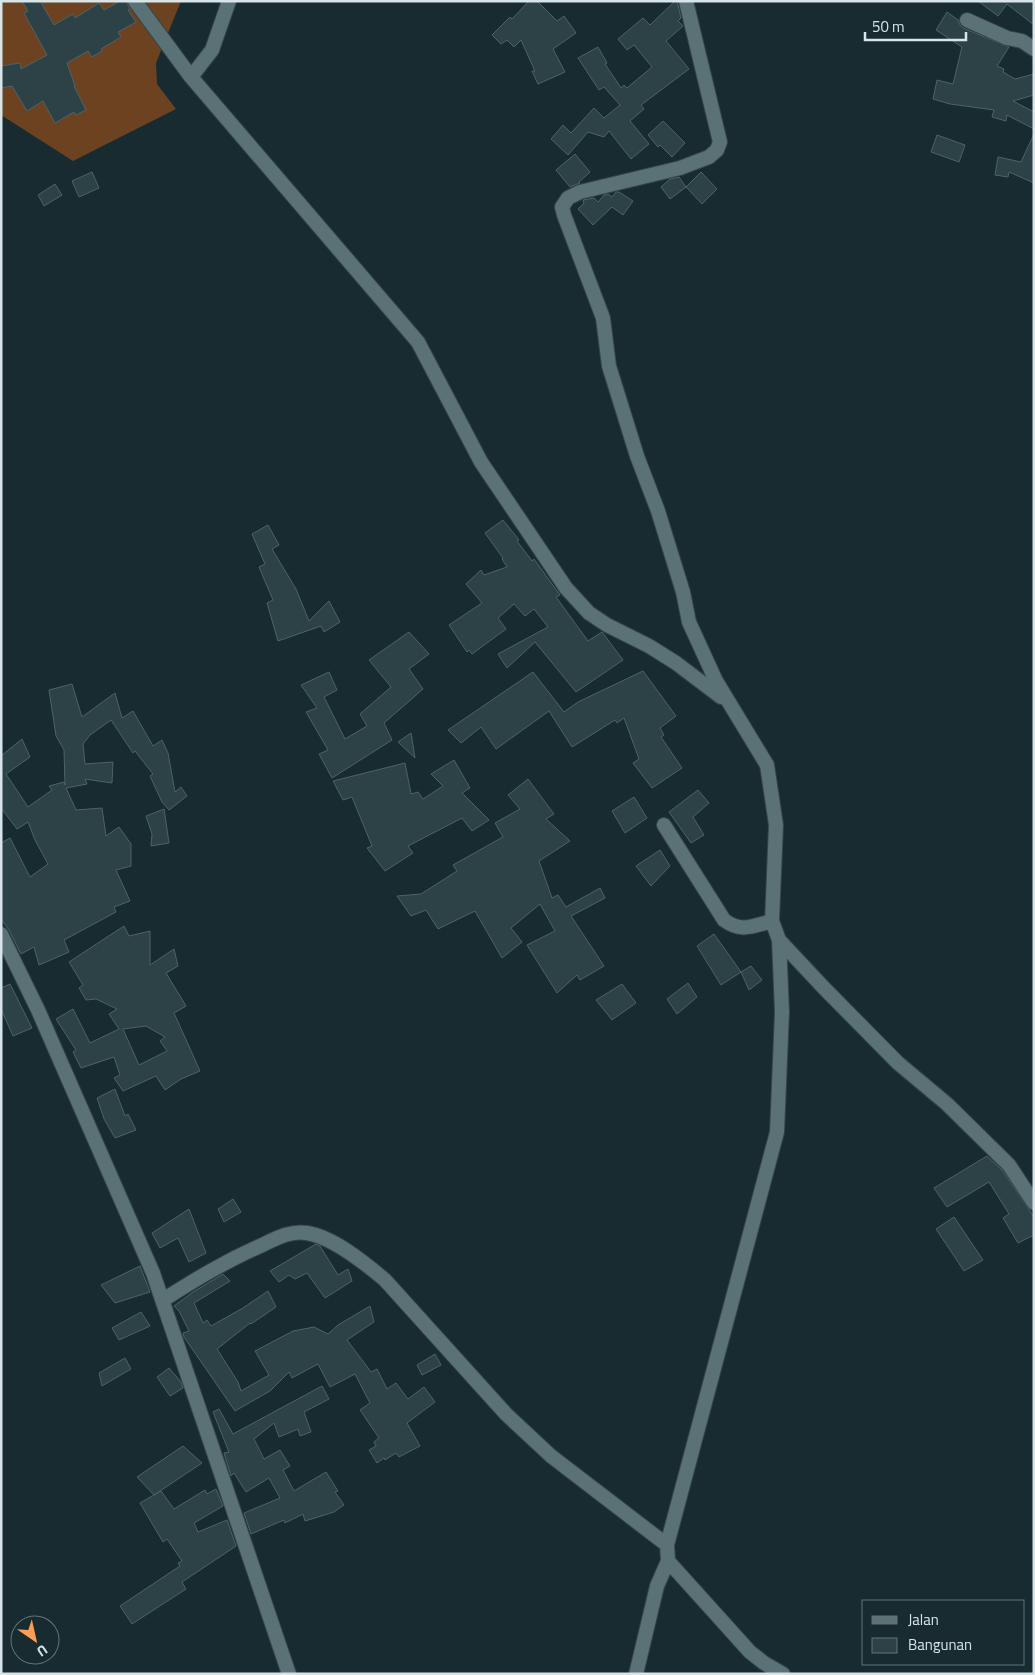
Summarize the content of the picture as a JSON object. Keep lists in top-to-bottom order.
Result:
{
  "legend": ["Jalan", "Bangunan"],
  "scale_bar": "50 m",
  "north": "bottom right"
}
